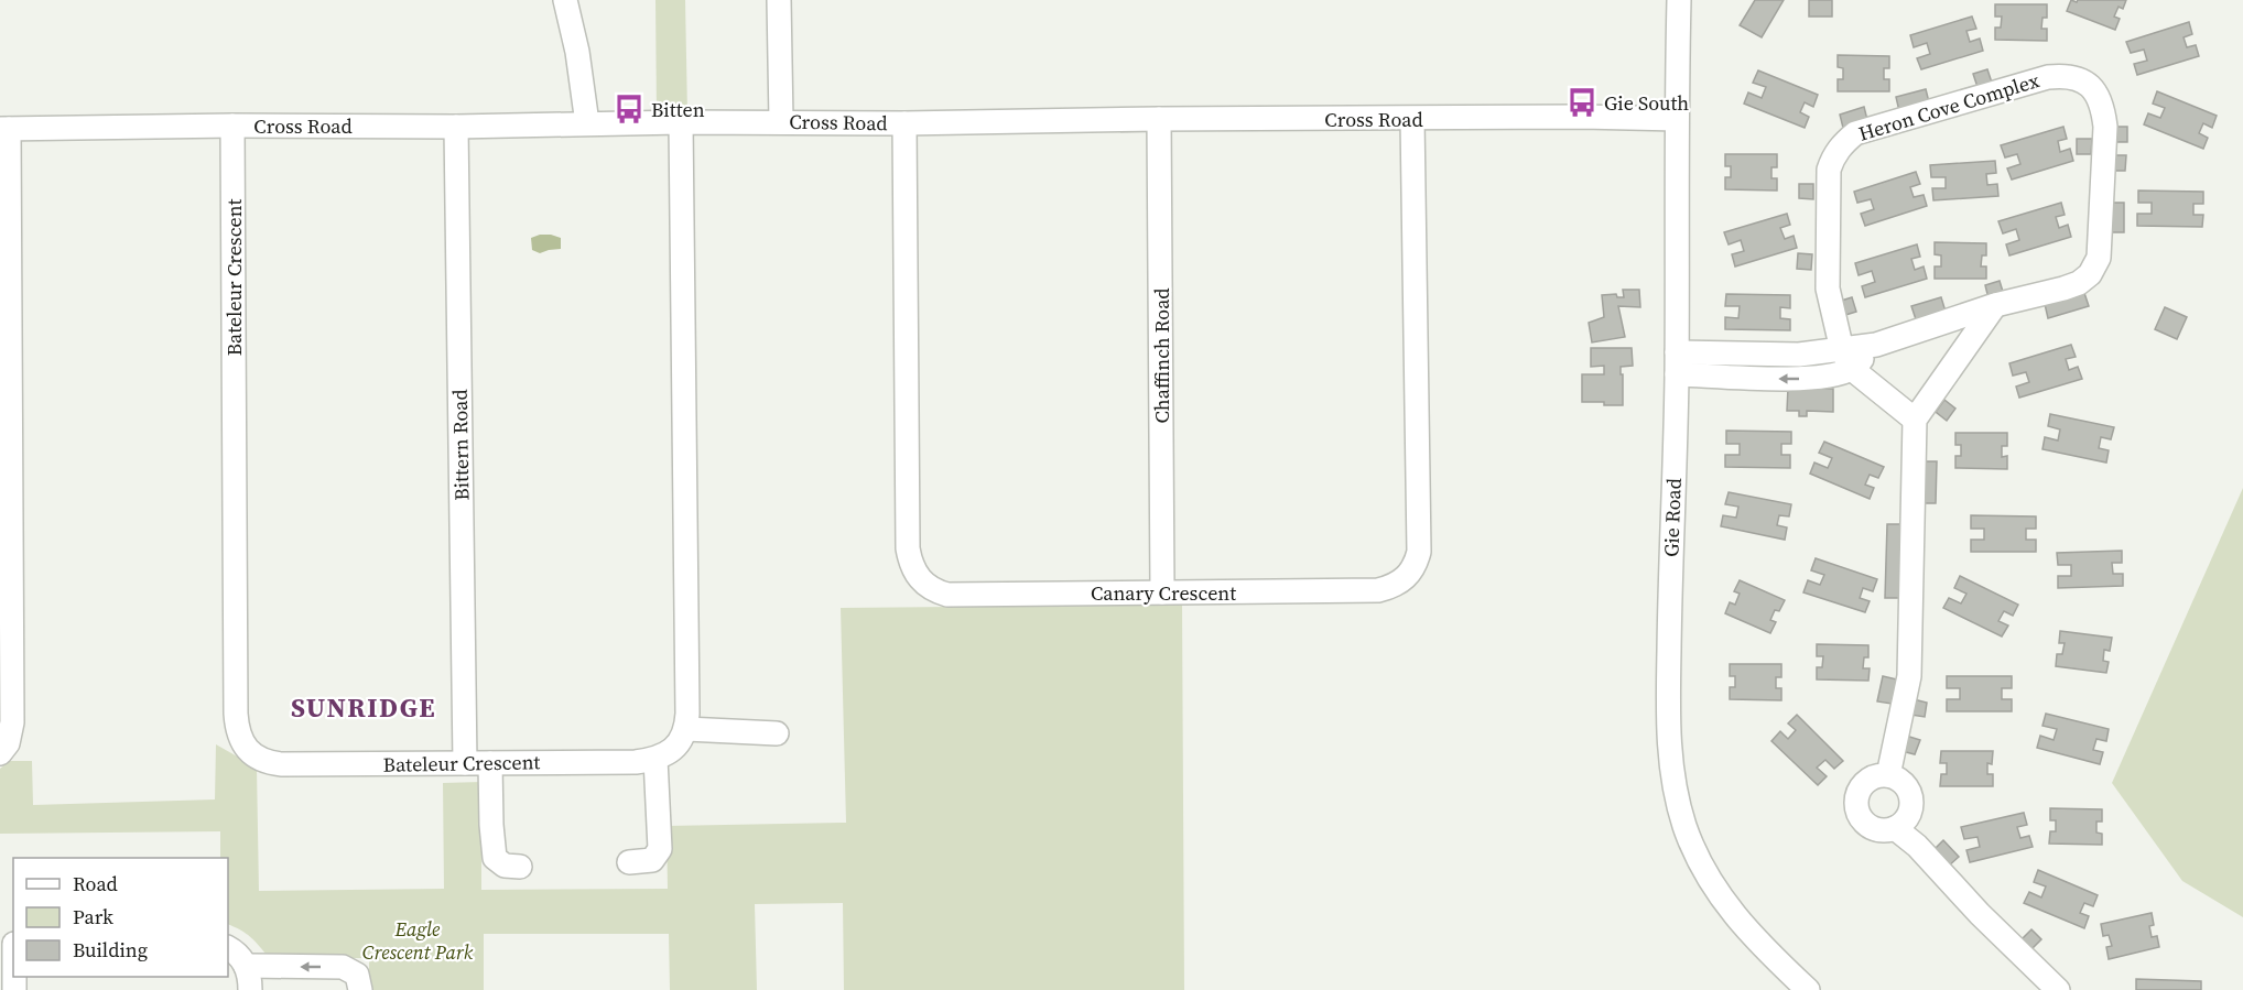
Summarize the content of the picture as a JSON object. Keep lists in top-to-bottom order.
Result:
{
  "streets": {
    "street": [
      "Heron Cove Complex",
      "Cross Road",
      "Bateleur Crescent",
      "Chaffinch Road",
      "Bittern Road",
      "Gie Road",
      "Canary Crescent"
    ]
  },
  "crossings": [
    ["Cross Road", "Bateleur Crescent"],
    ["Cross Road", "Chaffinch Road"],
    ["Cross Road", "Bittern Road"],
    ["Cross Road", "Gie Road"],
    ["Cross Road", "Canary Crescent"],
    ["Bateleur Crescent", "Bittern Road"],
    ["Chaffinch Road", "Canary Crescent"]
  ],
  "districts": ["SUNRIDGE"],
  "parks": ["Eagle Crescent Park"],
  "places": {
    "bus stop": ["Gie South", "Bitten"]
  },
  "legend": ["Road", "Park", "Building"]
}
